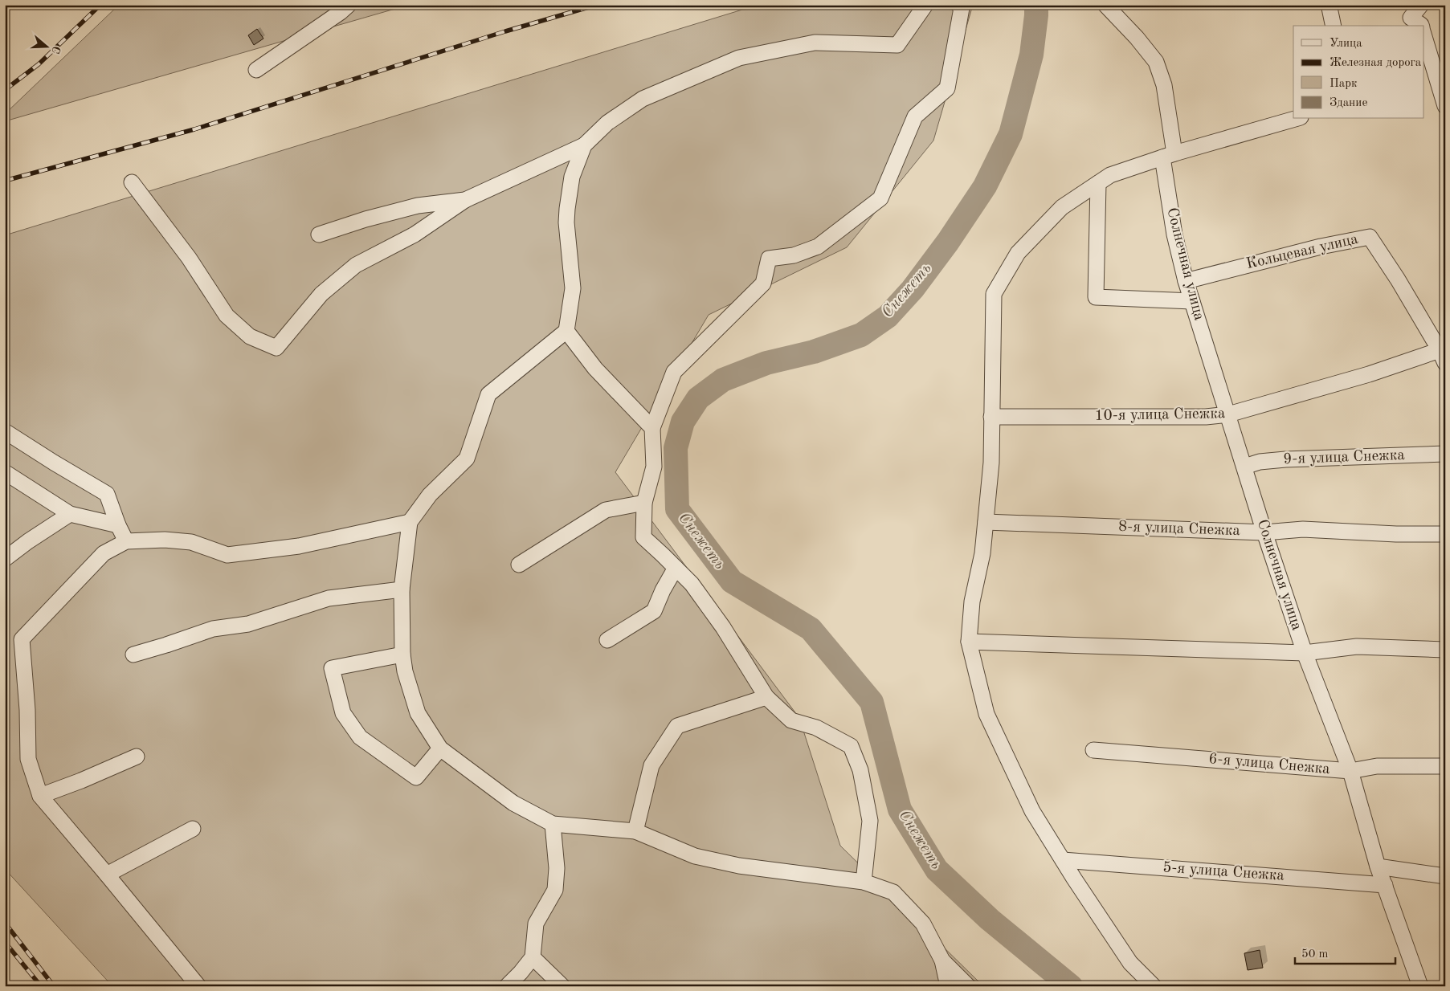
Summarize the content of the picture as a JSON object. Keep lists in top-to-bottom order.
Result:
{
  "streets": {
    "street": [
      "Кольцевая улица",
      "Солнечная улица",
      "10-я улица Снежка",
      "9-я улица Снежка",
      "8-я улица Снежка",
      "6-я улица Снежка",
      "5-я улица Снежка"
    ]
  },
  "crossings": [
    ["Кольцевая улица", "Солнечная улица"],
    ["Кольцевая улица", "10-я улица Снежка"],
    ["Солнечная улица", "10-я улица Снежка"],
    ["Солнечная улица", "9-я улица Снежка"],
    ["Солнечная улица", "8-я улица Снежка"],
    ["Солнечная улица", "6-я улица Снежка"],
    ["Солнечная улица", "5-я улица Снежка"]
  ],
  "water": ["Снежеть"],
  "legend": [
    "Улица",
    "Железная дорога",
    "Парк",
    "Здание"
  ],
  "scale_bar": "50 m",
  "north": "right"
}
